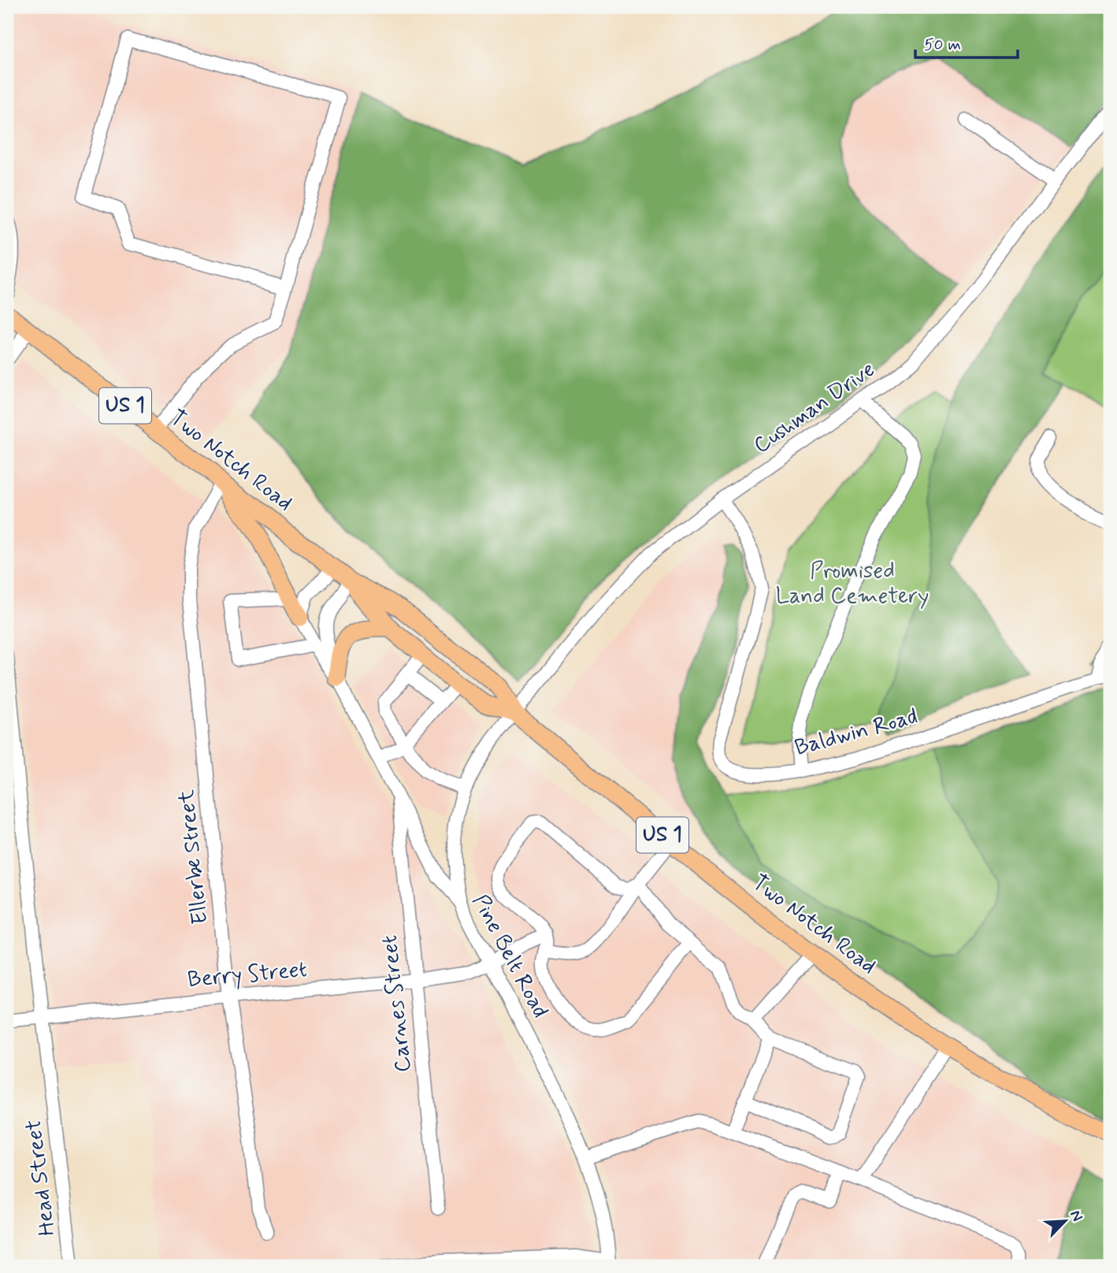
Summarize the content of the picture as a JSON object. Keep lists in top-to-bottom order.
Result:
{
  "streets": {
    "main road": ["US 1", "Two Notch Road"],
    "street": [
      "Cushman Drive",
      "Baldwin Road",
      "Ellerbe Street",
      "Pine Belt Road",
      "Berry Street",
      "Carnes Street",
      "Head Street"
    ]
  },
  "crossings": [
    ["Cushman Drive", "Two Notch Road"],
    ["Cushman Drive", "Baldwin Road"],
    ["Cushman Drive", "Pine Belt Road"],
    ["Two Notch Road", "Ellerbe Street"],
    ["Two Notch Road", "Pine Belt Road"],
    ["Ellerbe Street", "Berry Street"],
    ["Pine Belt Road", "Berry Street"],
    ["Pine Belt Road", "Carnes Street"],
    ["Berry Street", "Carnes Street"],
    ["Berry Street", "Head Street"]
  ],
  "parks": ["Promised Land Cemetery"],
  "scale_bar": "50 m",
  "north": "top right"
}
